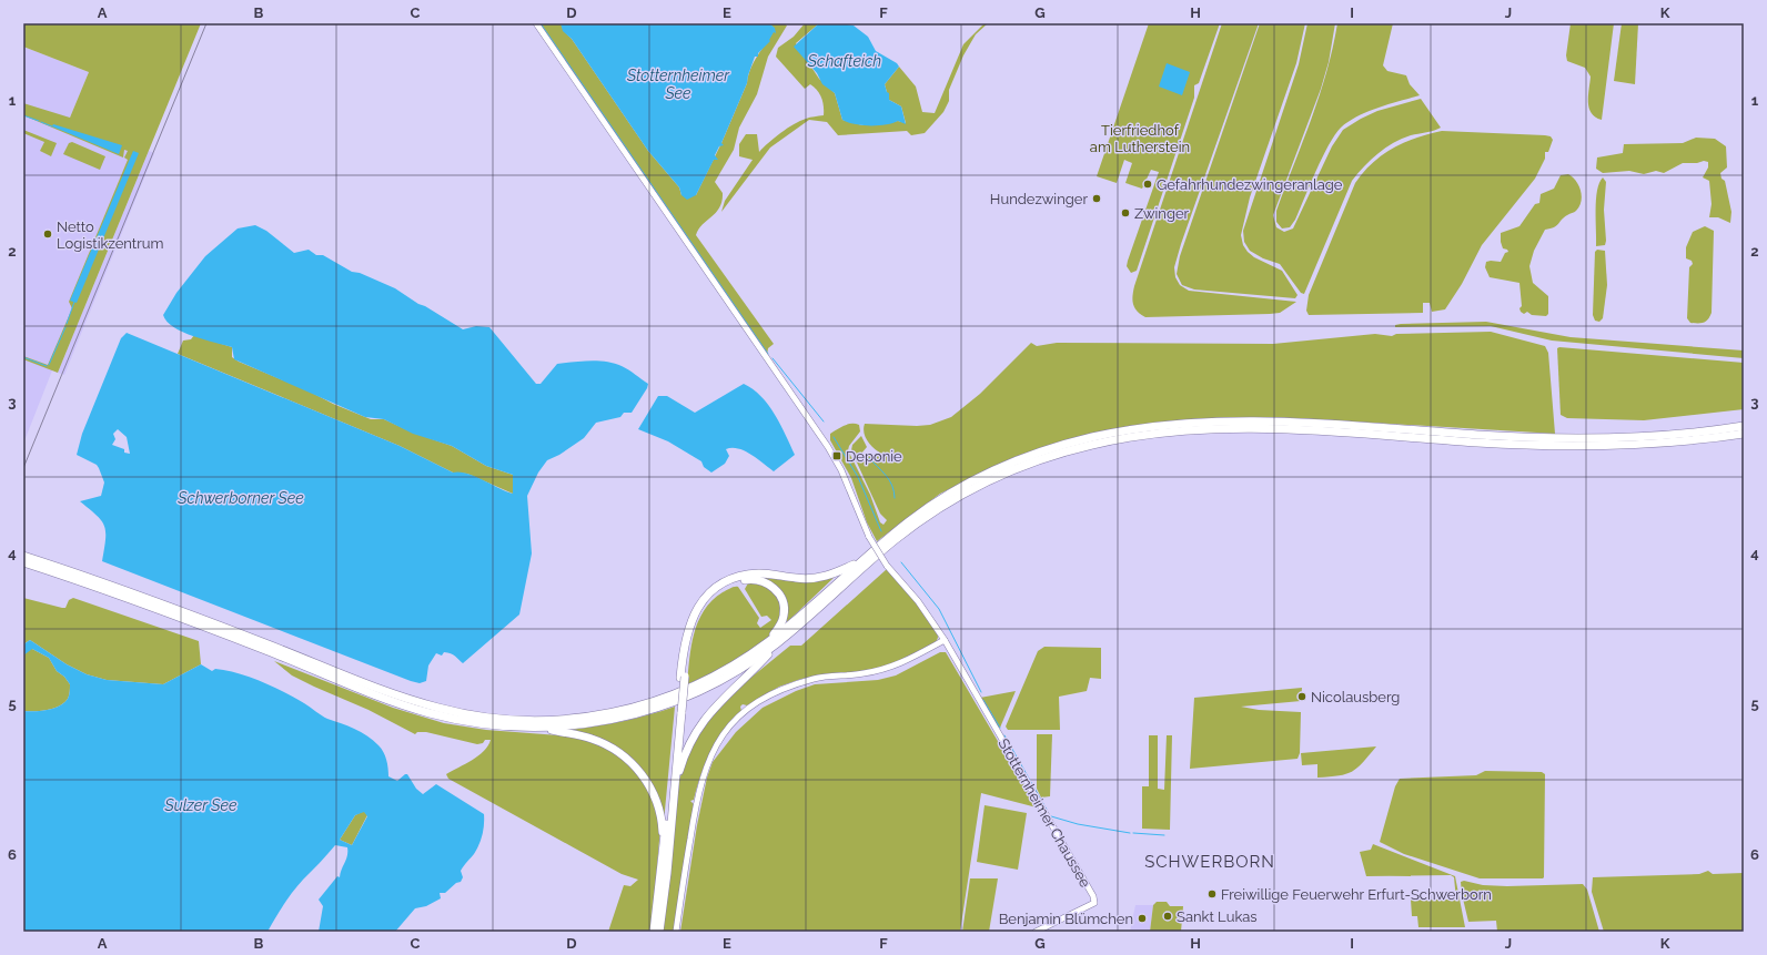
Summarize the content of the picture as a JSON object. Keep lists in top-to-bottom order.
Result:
{
  "streets": {
    "street": ["Stotternheimer Chaussee"]
  },
  "districts": ["SCHWERBORN"],
  "water": [
    "Schafteich",
    "Stotternheimer See",
    "Schwerborner See",
    "Sulzer See"
  ],
  "parks": ["Tierfriedhof am Lutherstein"],
  "places": {
    "other": [
      "Gefahrhundezwingeranlage",
      "Hundezwinger",
      "Zwinger",
      "Netto Logistikzentrum",
      "Nicolausberg",
      "Freiwillige Feuerwehr Erfurt-Schwerborn",
      "Sankt Lukas",
      "Benjamin Blümchen"
    ],
    "transit": ["Deponie"]
  },
  "grid": {
    "columns": [
      "A",
      "B",
      "C",
      "D",
      "E",
      "F",
      "G",
      "H",
      "I",
      "J",
      "K"
    ],
    "rows": [
      "1",
      "2",
      "3",
      "4",
      "5",
      "6"
    ]
  }
}
